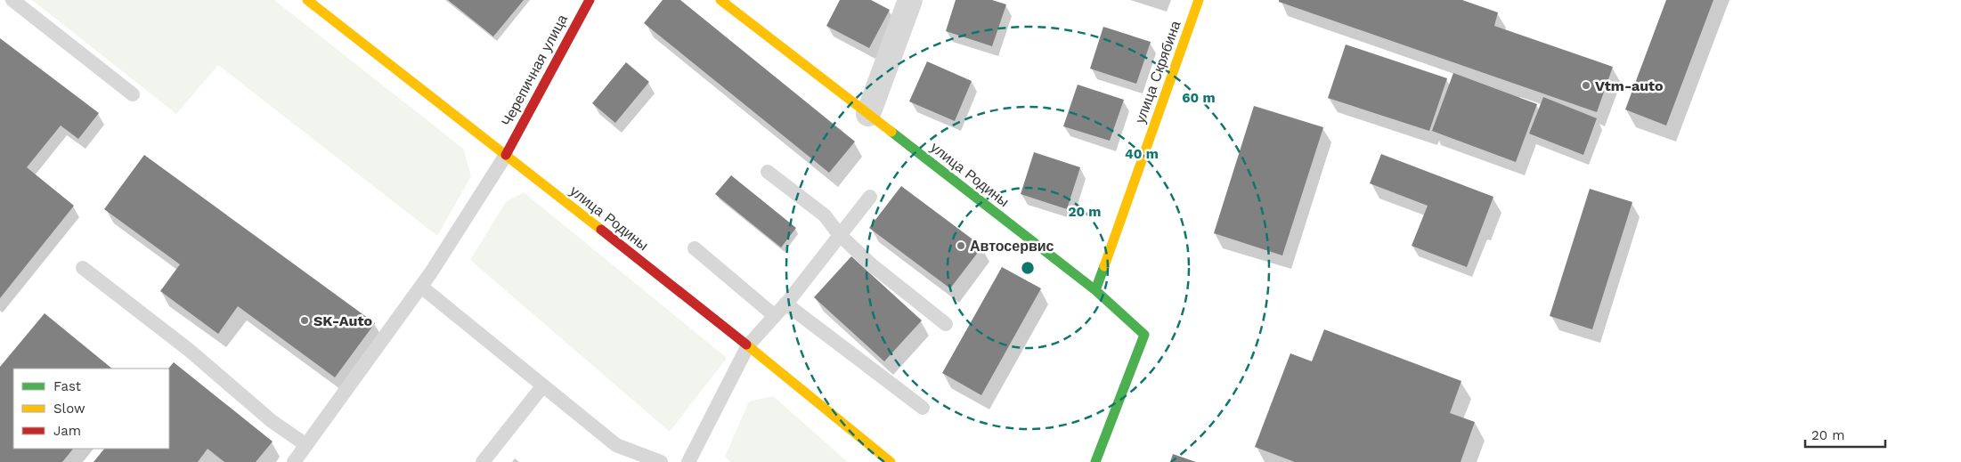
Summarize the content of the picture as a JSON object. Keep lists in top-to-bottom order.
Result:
{
  "streets": {
    "street": ["Черепичная улица", "улица Скрябина", "улица Родины"]
  },
  "crossings": [
    ["Черепичная улица", "улица Родины"],
    ["улица Скрябина", "улица Родины"]
  ],
  "places": ["Vtm-auto", "Автосервис", "SK-Auto"],
  "legend": ["Fast", "Slow", "Jam"],
  "scale_bar": "20 m",
  "rings": ["60 m", "40 m", "20 m"]
}
